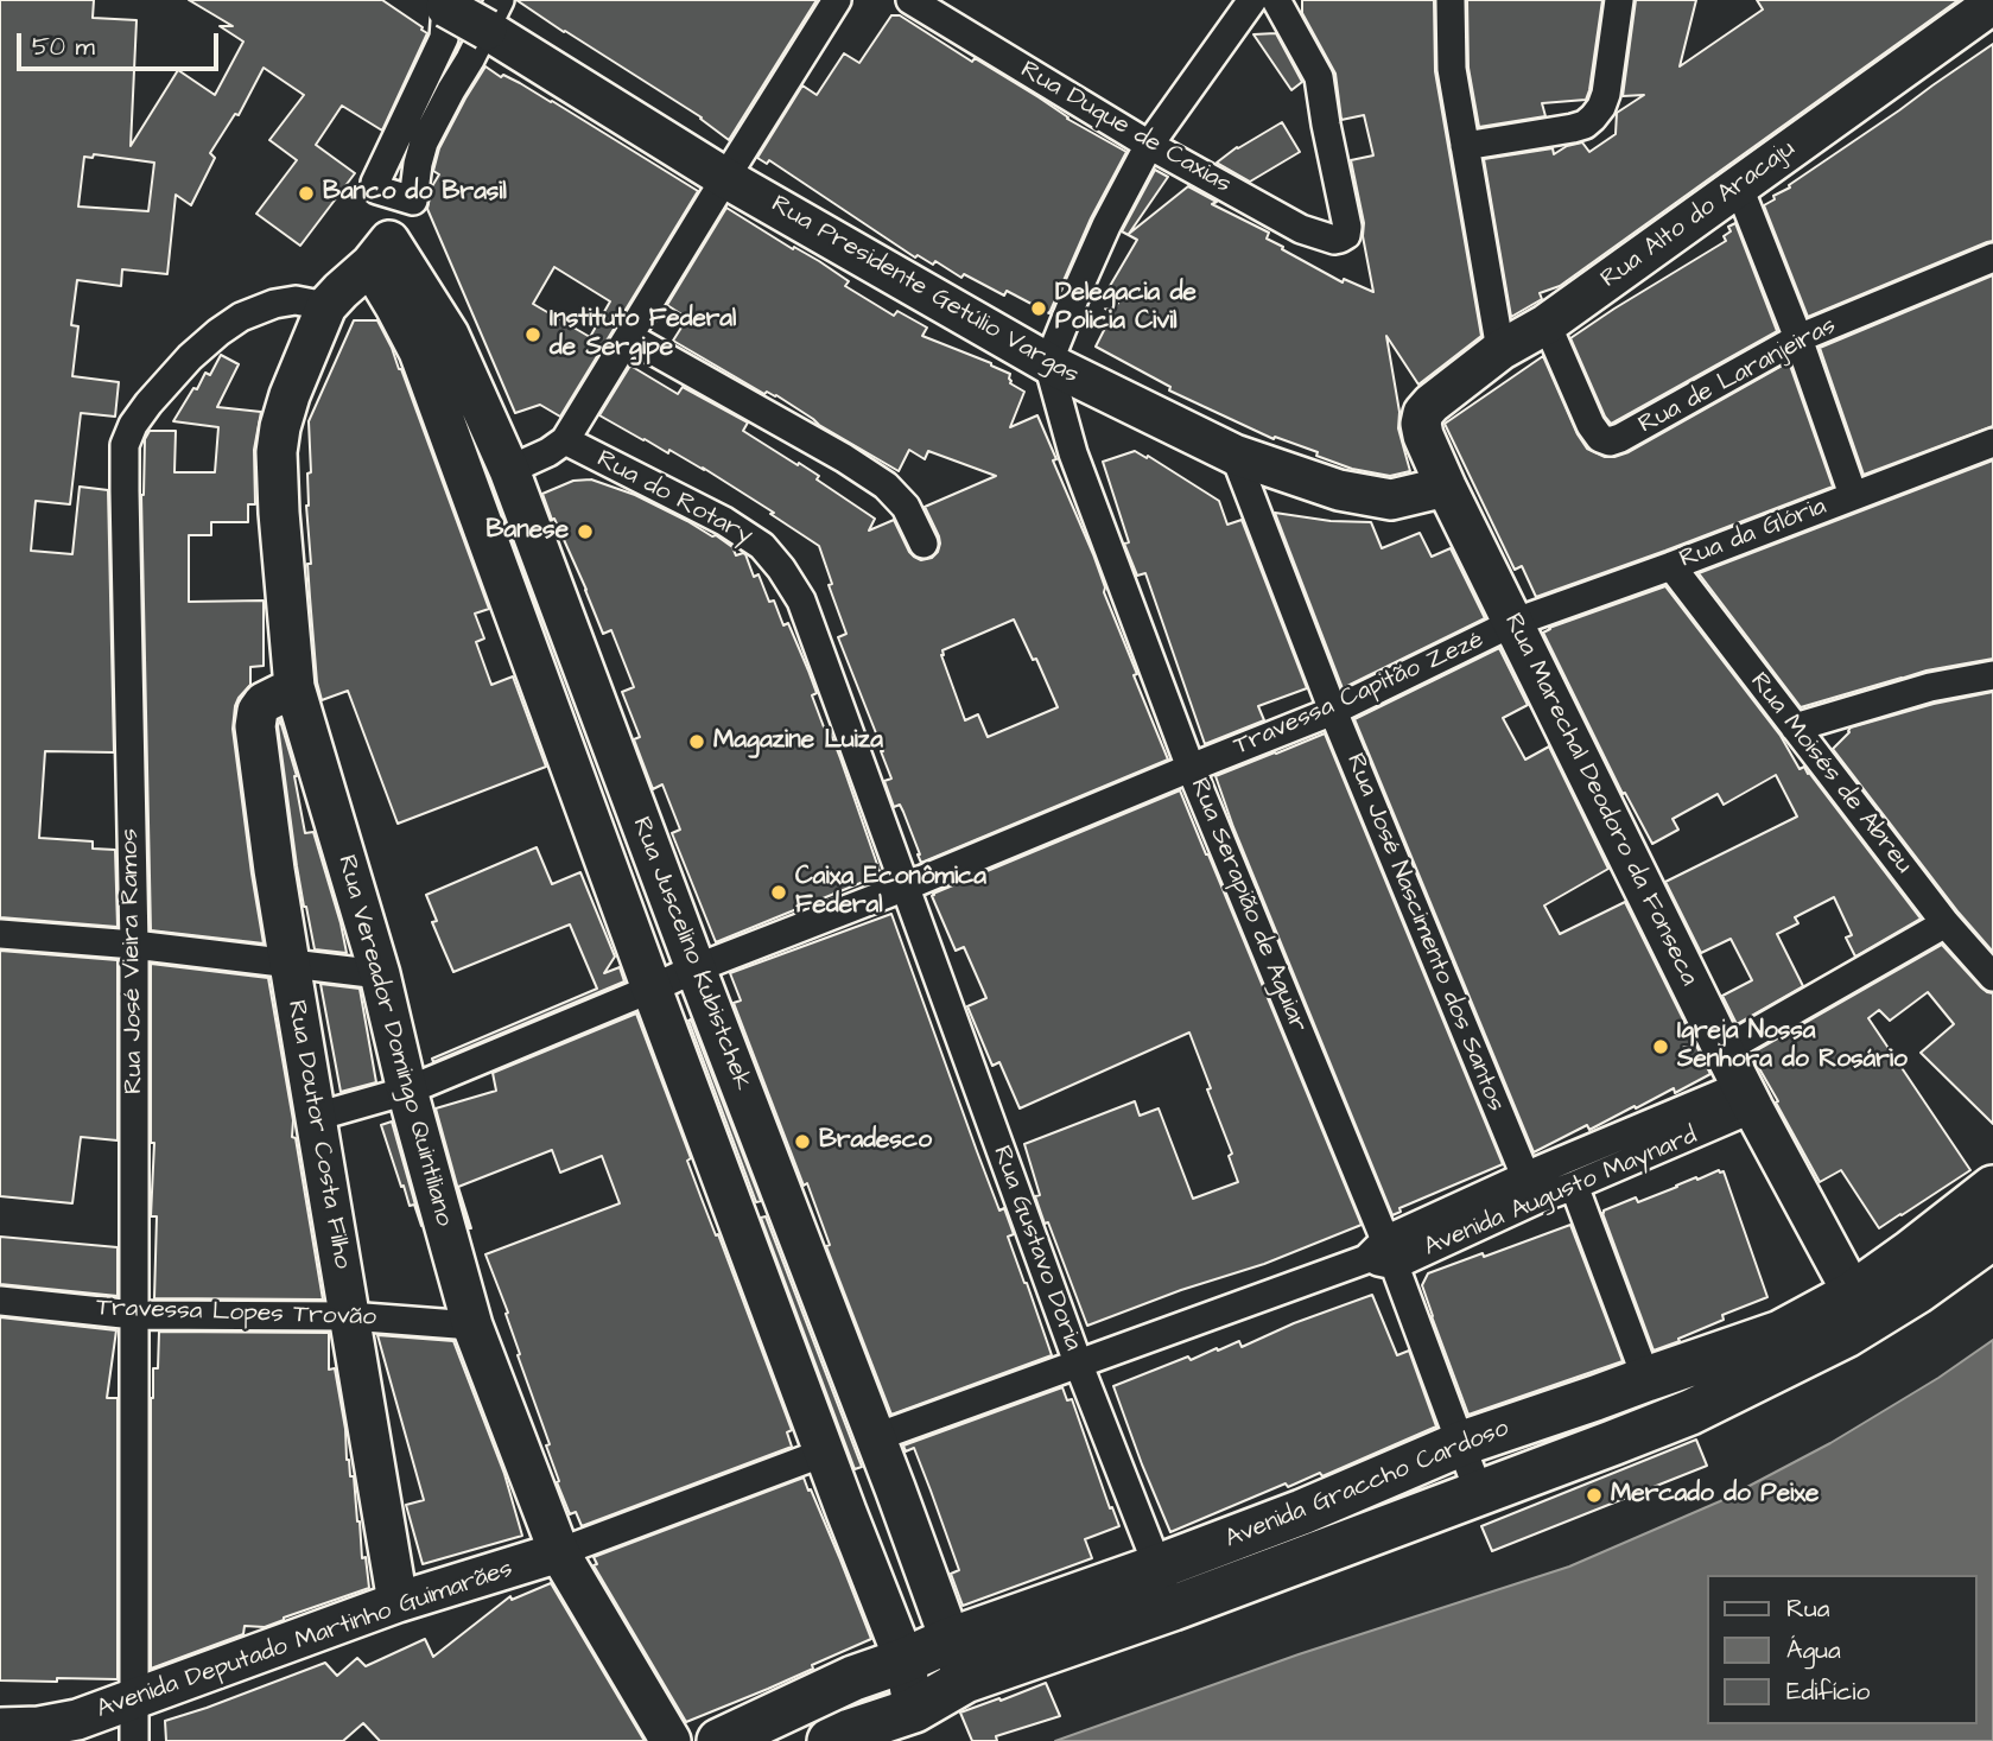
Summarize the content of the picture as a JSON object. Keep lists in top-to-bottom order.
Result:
{
  "streets": {
    "main road": ["Avenida Graccho Cardoso"],
    "street": [
      "Rua Duque de Caxias",
      "Rua Alto do Aracaju",
      "Rua Presidente Getúlio Vargas",
      "Rua de Laranjeiras",
      "Rua do Rotary",
      "Rua da Glória",
      "Travessa Capitão Zezé",
      "Rua Moisés de Abreu",
      "Rua Marechal Deodoro da Fonseca",
      "Rua Serapião de Aguiar",
      "Rua José Nascimento dos Santos",
      "Rua Juscelino Kubistchek",
      "Rua José Vieira Ramos",
      "Rua Vereador Domingo Quintiliano",
      "Rua Doutor Costa Filho",
      "Avenida Augusto Maynard",
      "Rua Gustavo Doria",
      "Travessa Lopes Trovão",
      "Avenida Deputado Martinho Guimarães"
    ]
  },
  "crossings": [
    ["Rua Alto do Aracaju", "Rua de Laranjeiras"],
    ["Rua Alto do Aracaju", "Rua Marechal Deodoro da Fonseca"],
    ["Rua Presidente Getúlio Vargas", "Rua Marechal Deodoro da Fonseca"],
    ["Rua Presidente Getúlio Vargas", "Rua Serapião de Aguiar"],
    ["Rua Presidente Getúlio Vargas", "Rua José Nascimento dos Santos"],
    ["Rua do Rotary", "Travessa Capitão Zezé"],
    ["Rua do Rotary", "Rua Gustavo Doria"],
    ["Rua da Glória", "Travessa Capitão Zezé"],
    ["Rua da Glória", "Rua Moisés de Abreu"],
    ["Rua da Glória", "Rua Marechal Deodoro da Fonseca"],
    ["Travessa Capitão Zezé", "Rua Marechal Deodoro da Fonseca"],
    ["Travessa Capitão Zezé", "Rua Serapião de Aguiar"],
    ["Travessa Capitão Zezé", "Rua José Nascimento dos Santos"],
    ["Travessa Capitão Zezé", "Rua Juscelino Kubistchek"],
    ["Travessa Capitão Zezé", "Rua Gustavo Doria"],
    ["Rua Marechal Deodoro da Fonseca", "Avenida Augusto Maynard"],
    ["Rua Marechal Deodoro da Fonseca", "Avenida Graccho Cardoso"],
    ["Rua Serapião de Aguiar", "Avenida Augusto Maynard"],
    ["Rua Serapião de Aguiar", "Avenida Graccho Cardoso"],
    ["Rua José Nascimento dos Santos", "Avenida Augusto Maynard"],
    ["Rua Juscelino Kubistchek", "Avenida Augusto Maynard"],
    ["Rua Juscelino Kubistchek", "Avenida Graccho Cardoso"],
    ["Rua José Vieira Ramos", "Rua Vereador Domingo Quintiliano"],
    ["Rua José Vieira Ramos", "Travessa Lopes Trovão"],
    ["Rua José Vieira Ramos", "Avenida Deputado Martinho Guimarães"],
    ["Rua Vereador Domingo Quintiliano", "Rua Doutor Costa Filho"],
    ["Rua Vereador Domingo Quintiliano", "Travessa Lopes Trovão"],
    ["Rua Vereador Domingo Quintiliano", "Avenida Deputado Martinho Guimarães"],
    ["Rua Doutor Costa Filho", "Travessa Lopes Trovão"],
    ["Rua Doutor Costa Filho", "Avenida Deputado Martinho Guimarães"],
    ["Avenida Augusto Maynard", "Rua Gustavo Doria"],
    ["Rua Gustavo Doria", "Avenida Graccho Cardoso"]
  ],
  "places": [
    "Banco do Brasil",
    "Delegacia de Policia Civil",
    "Instituto Federal de Sergipe",
    "Banese",
    "Magazine Luiza",
    "Caixa Econômica Federal",
    "Igreja Nossa Senhora do Rosário",
    "Bradesco",
    "Mercado do Peixe"
  ],
  "legend": ["Rua", "Água", "Edifício"],
  "scale_bar": "50 m"
}
